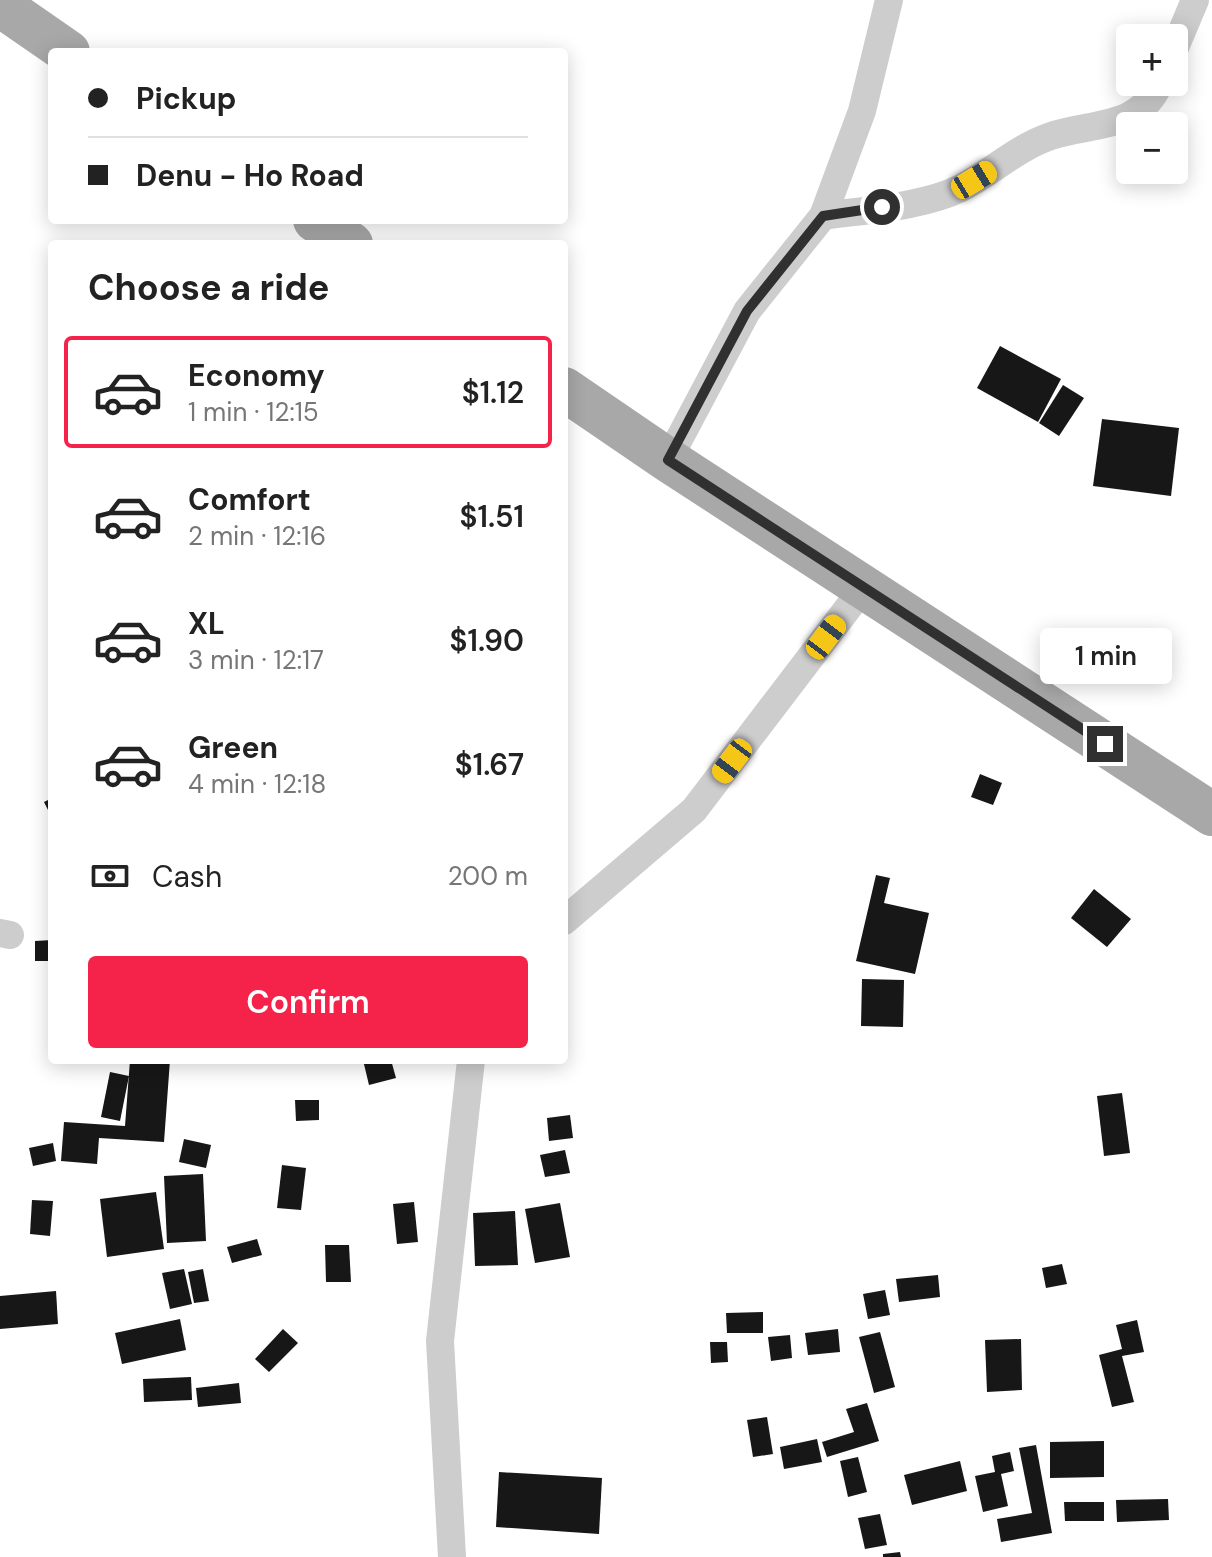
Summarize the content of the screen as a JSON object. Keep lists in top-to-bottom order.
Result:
{
  "page": {
    "map_buttons": ["+", "−"],
    "banner": ["Pickup", "Denu - Ho Road"],
    "heading": "Choose a ride",
    "list": [
      {
        "name": "Economy",
        "note": "1 min · 12:15",
        "value": "$1.12"
      },
      {
        "name": "Comfort",
        "note": "2 min · 12:16",
        "value": "$1.51"
      },
      {
        "name": "XL",
        "note": "3 min · 12:17",
        "value": "$1.90"
      },
      {
        "name": "Green",
        "note": "4 min · 12:18",
        "value": "$1.67"
      }
    ],
    "bubble": "1 min",
    "pay": ["Cash", "200 m"],
    "buttons": "Confirm"
  }
}
